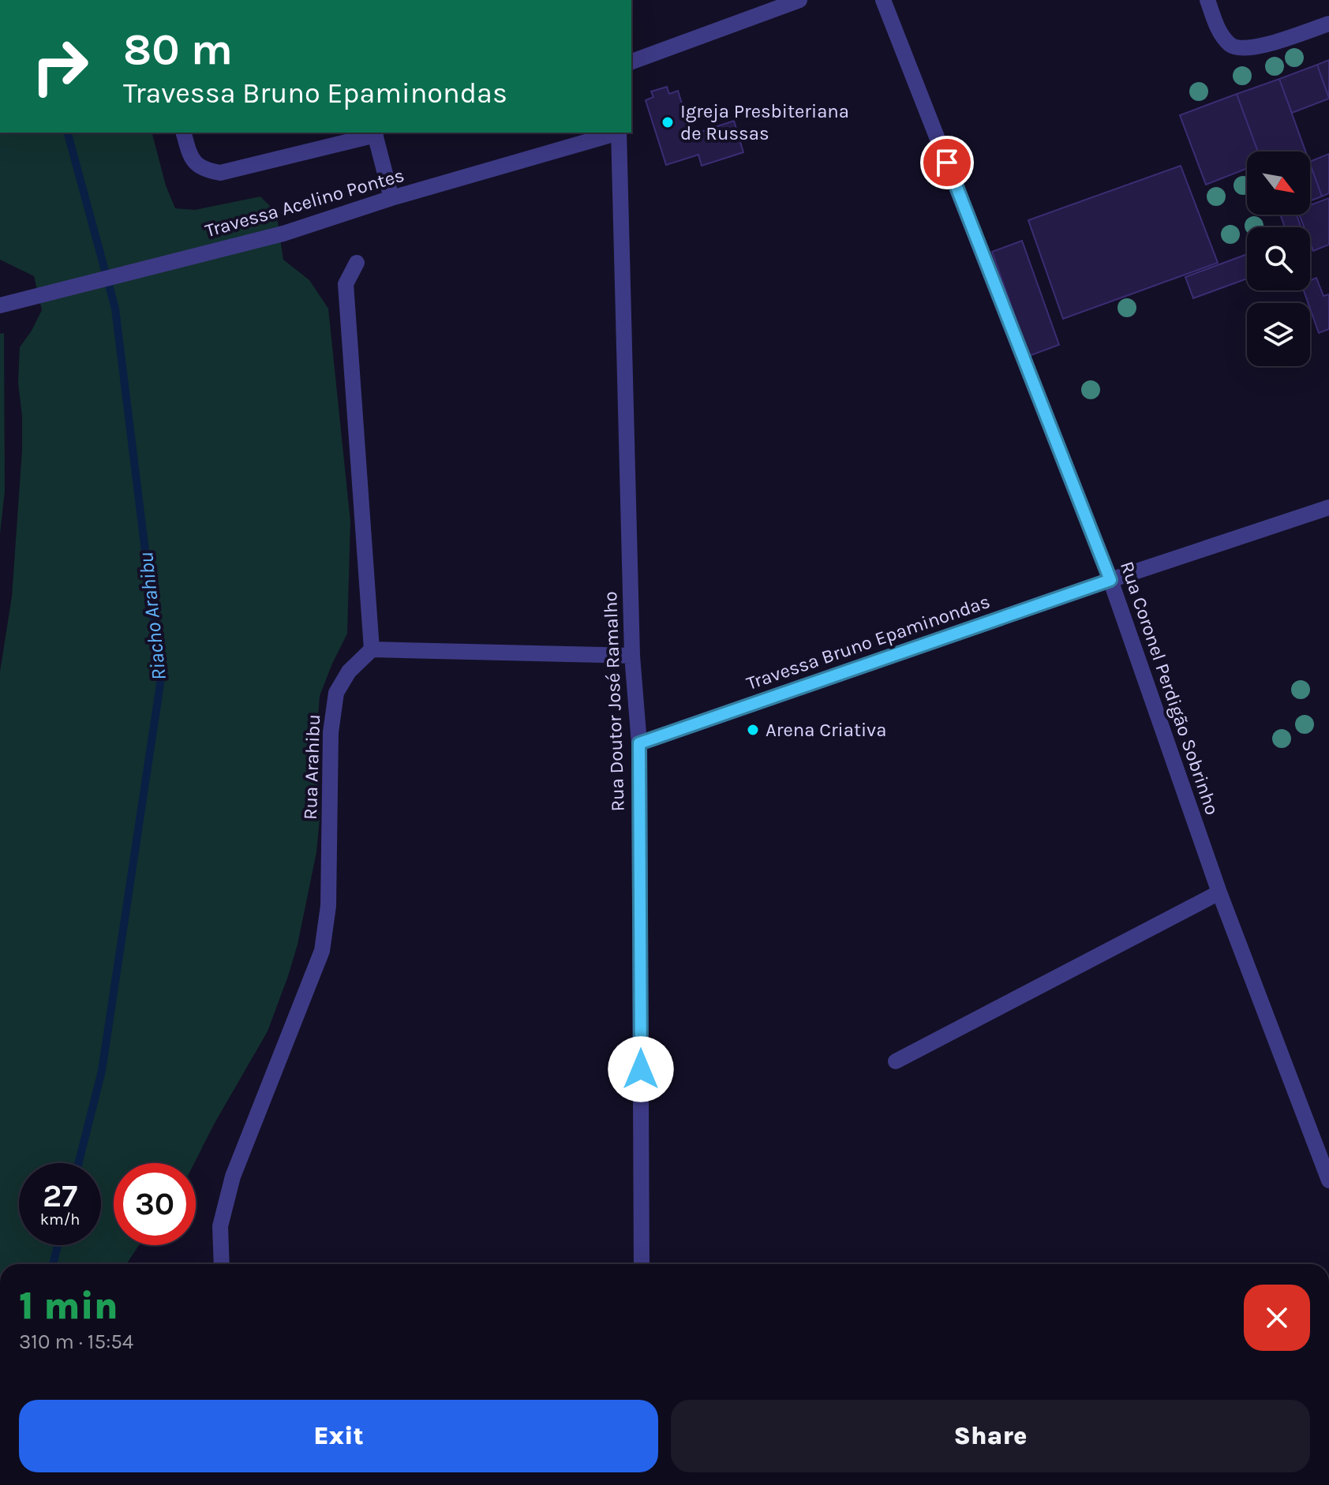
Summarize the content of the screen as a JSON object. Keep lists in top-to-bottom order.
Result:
{
  "streets": {
    "street": [
      "Travessa Acelino Pontes",
      "Travessa Bruno Epaminondas",
      "Rua Coronel Perdigão Sobrinho",
      "Rua Doutor José Ramalho",
      "Rua Arahibu"
    ]
  },
  "crossings": [
    ["Travessa Bruno Epaminondas", "Rua Coronel Perdigão Sobrinho"],
    ["Travessa Bruno Epaminondas", "Rua Doutor José Ramalho"]
  ],
  "water": ["Riacho Arahibu"],
  "places": ["Igreja Presbiteriana de Russas", "Arena Criativa"],
  "north": "bottom right",
  "page": {
    "turn": ["80 m", "Travessa Bruno Epaminondas"],
    "speed": "27 km/h",
    "limit": "30",
    "heading": ["1 min", "310 m · 15:54"],
    "buttons": ["Exit", "Share"]
  }
}
